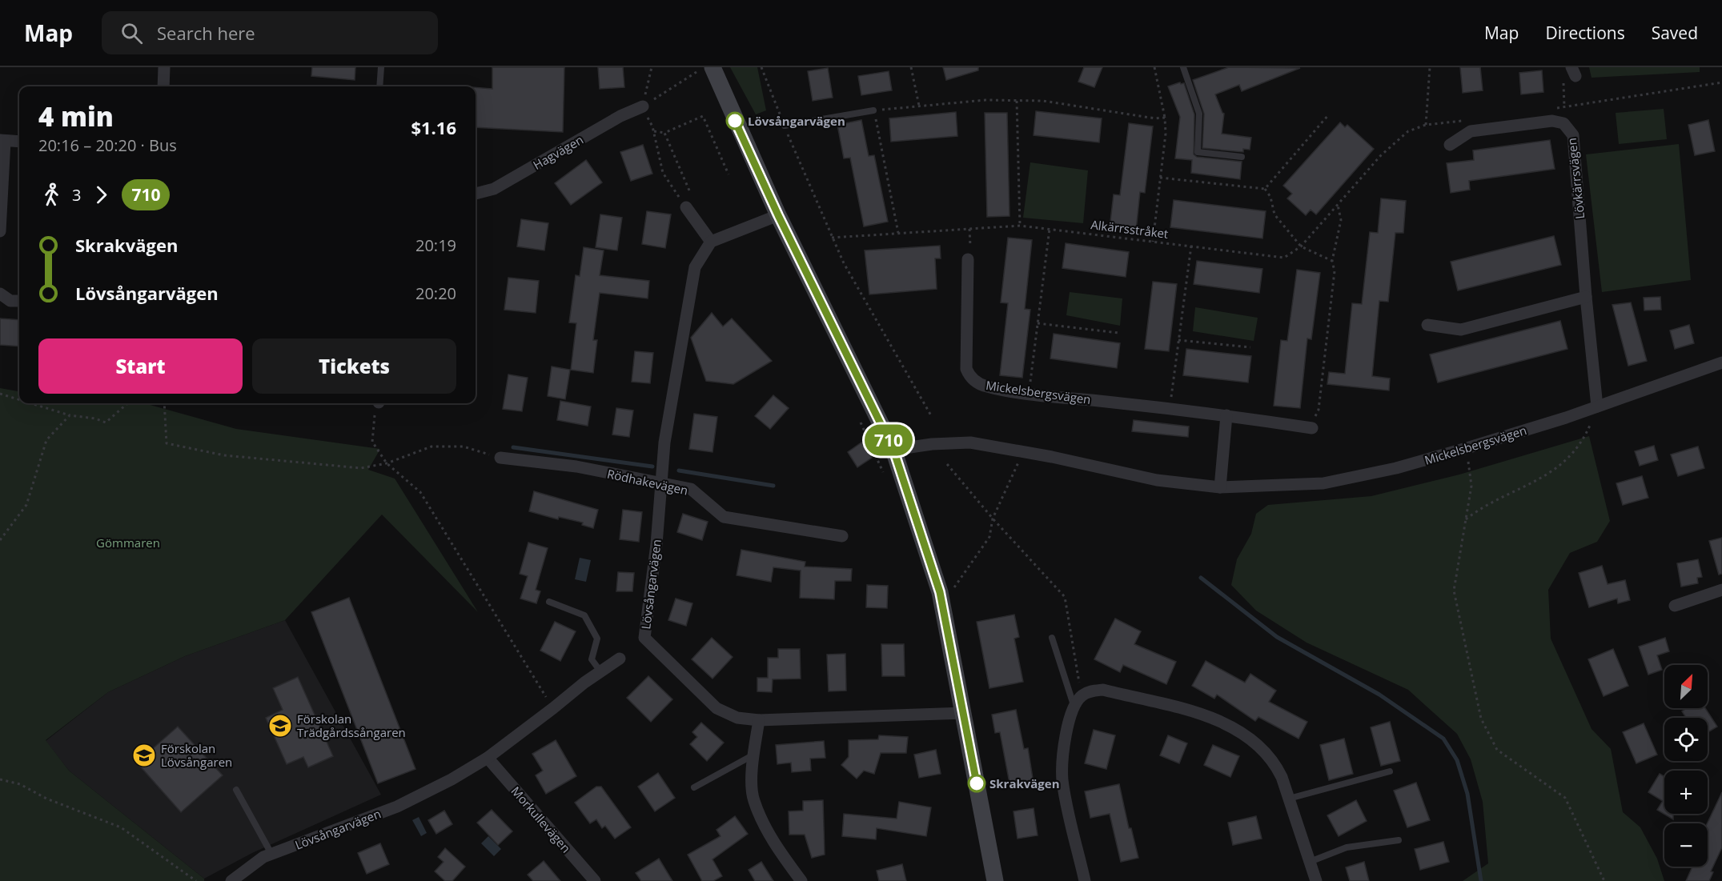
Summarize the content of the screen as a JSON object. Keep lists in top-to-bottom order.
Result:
{
  "streets": {
    "street": [
      "Hagvägen",
      "Lövkärrsvägen",
      "Mickelsbergsvägen",
      "Rödhakevägen",
      "Lövsångarvägen",
      "Morkullevägen"
    ],
    "path": ["Alkärrsstråket"]
  },
  "crossings": [
    ["Lövkärrsvägen", "Mickelsbergsvägen"],
    ["Rödhakevägen", "Lövsångarvägen"],
    ["Lövsångarvägen", "Morkullevägen"]
  ],
  "parks": ["Gömmaren"],
  "places": {
    "other": ["Lövsångarvägen", "Skrakvägen"],
    "school or university": ["Förskolan Trädgårdssångaren", "Förskolan Lövsångaren"]
  },
  "lines": ["bus line 710"],
  "north": "top right",
  "page": {
    "header": "Map",
    "search": "Search here",
    "nav": ["Map", "Directions", "Saved"],
    "on_map": "710",
    "heading": ["4 min", "20:16 – 20:20 · Bus", "$1.16"],
    "legs": ["3", "710"],
    "list": [
      {
        "name": "Skrakvägen",
        "value": "20:19"
      },
      {
        "name": "Lövsångarvägen",
        "value": "20:20"
      }
    ],
    "buttons": ["Start", "Tickets"],
    "map_buttons": ["+", "−"]
  }
}
